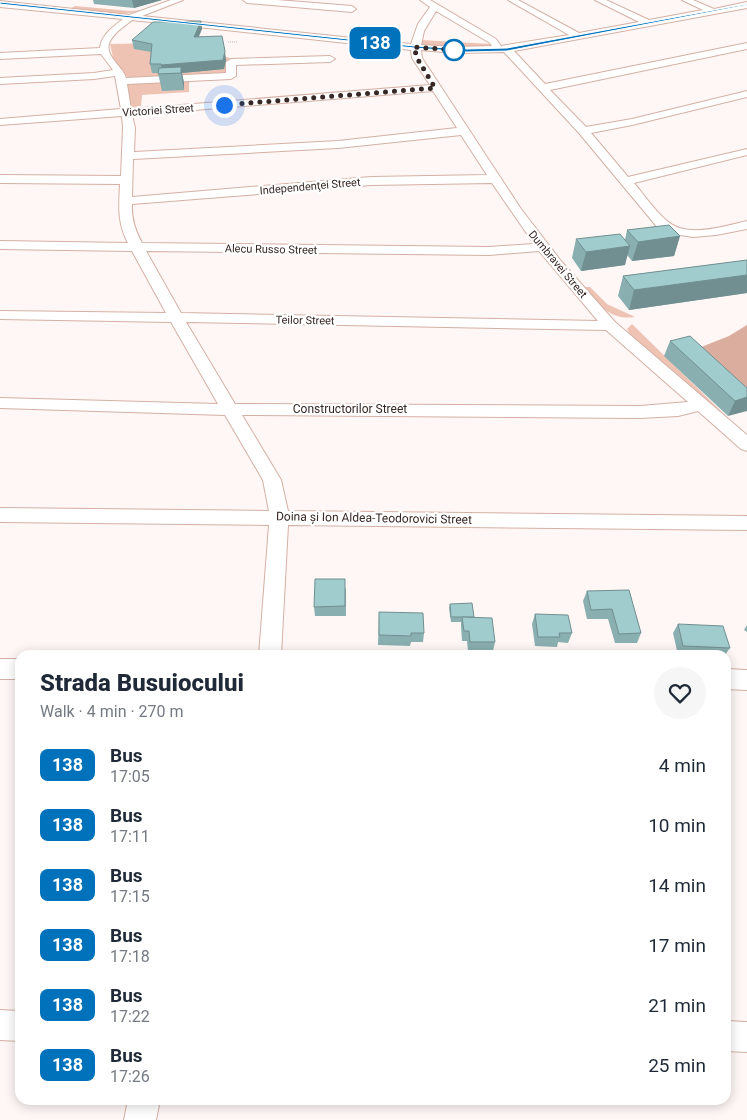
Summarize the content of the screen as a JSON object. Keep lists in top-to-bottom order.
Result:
{
  "streets": {
    "street": [
      "Victoriei Street",
      "Independenţei Street",
      "Alecu Russo Street",
      "Dumbravei Street",
      "Teilor Street",
      "Constructorilor Street",
      "Doina și Ion Aldea-Teodorovici Street"
    ]
  },
  "crossings": [
    ["Victoriei Street", "Dumbravei Street"],
    ["Independenţei Street", "Dumbravei Street"],
    ["Alecu Russo Street", "Dumbravei Street"],
    ["Dumbravei Street", "Teilor Street"],
    ["Dumbravei Street", "Constructorilor Street"]
  ],
  "lines": ["bus line 138"],
  "page": {
    "on_map": "138",
    "heading": ["Strada Busuiocului", "Walk · 4 min · 270 m"],
    "list": [
      {
        "mark": "138",
        "name": "Bus",
        "note": "17:05",
        "value": "4 min"
      },
      {
        "mark": "138",
        "name": "Bus",
        "note": "17:11",
        "value": "10 min"
      },
      {
        "mark": "138",
        "name": "Bus",
        "note": "17:15",
        "value": "14 min"
      },
      {
        "mark": "138",
        "name": "Bus",
        "note": "17:18",
        "value": "17 min"
      },
      {
        "mark": "138",
        "name": "Bus",
        "note": "17:22",
        "value": "21 min"
      },
      {
        "mark": "138",
        "name": "Bus",
        "note": "17:26",
        "value": "25 min"
      }
    ]
  }
}
